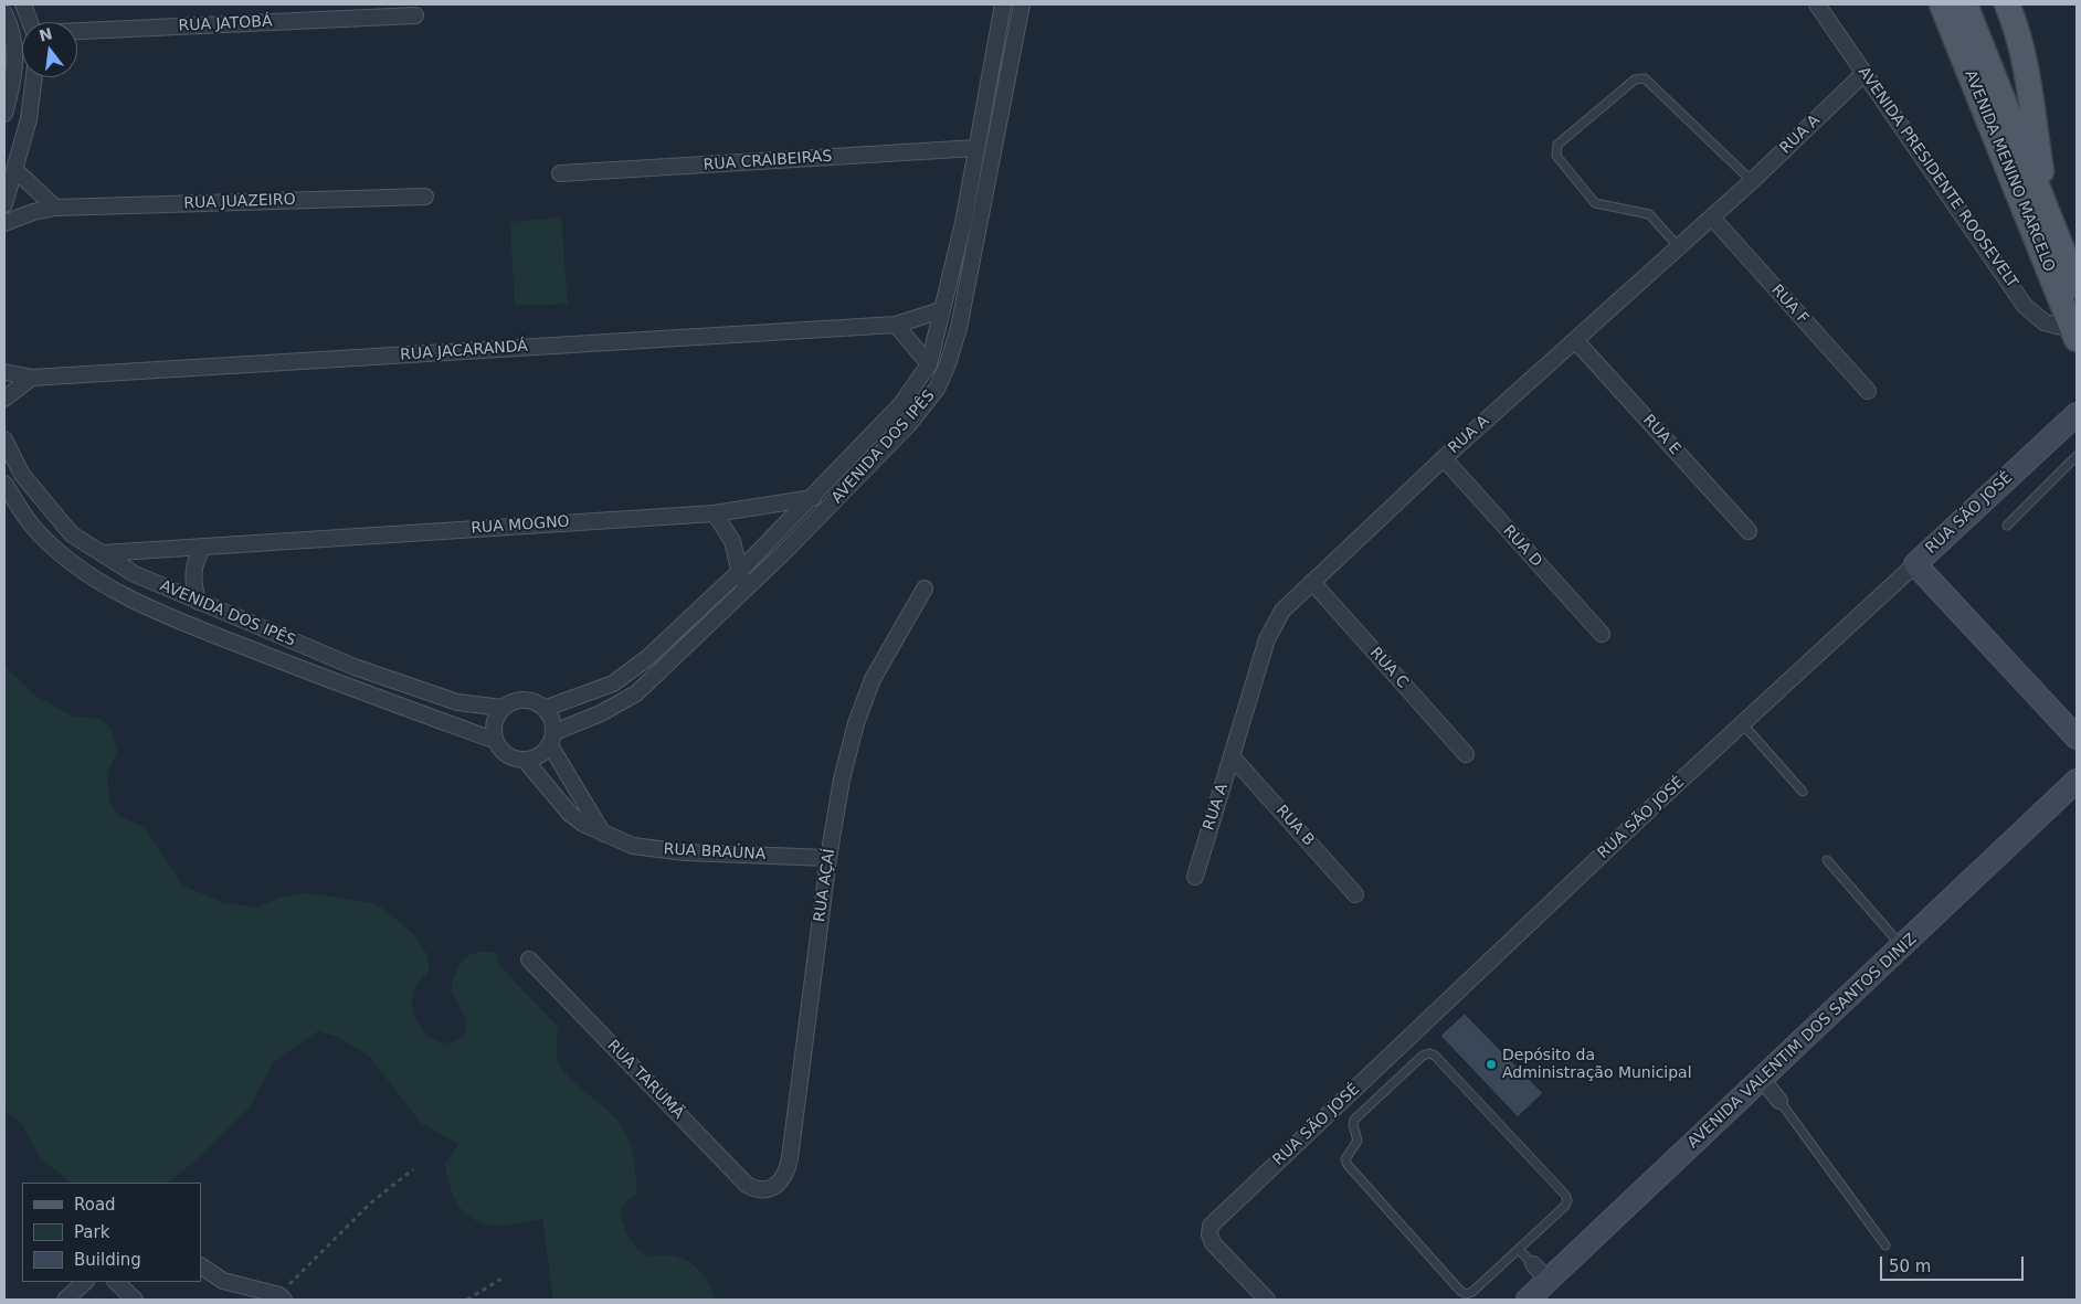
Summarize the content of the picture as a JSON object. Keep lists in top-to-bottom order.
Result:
{
  "streets": {
    "main road": ["AVENIDA MENINO MARCELO"],
    "street": [
      "RUA JATOBÁ",
      "RUA A",
      "RUA CRAIBEIRAS",
      "AVENIDA PRESIDENTE ROOSEVELT",
      "RUA JUAZEIRO",
      "RUA F",
      "RUA JACARANDÁ",
      "RUA E",
      "AVENIDA DOS IPÊS",
      "RUA SÃO JOSÉ",
      "RUA MOGNO",
      "RUA D",
      "RUA C",
      "RUA B",
      "RUA BRAÚNA",
      "RUA AÇAÍ",
      "AVENIDA VALENTIM DOS SANTOS DINIZ",
      "RUA TARUMÃ"
    ]
  },
  "crossings": [
    ["RUA A", "AVENIDA PRESIDENTE ROOSEVELT"],
    ["RUA A", "RUA F"],
    ["RUA A", "RUA E"],
    ["RUA A", "RUA D"],
    ["RUA A", "RUA C"],
    ["RUA A", "RUA B"],
    ["RUA CRAIBEIRAS", "AVENIDA DOS IPÊS"],
    ["AVENIDA MENINO MARCELO", "AVENIDA PRESIDENTE ROOSEVELT"],
    ["RUA JACARANDÁ", "AVENIDA DOS IPÊS"],
    ["AVENIDA DOS IPÊS", "RUA MOGNO"],
    ["AVENIDA DOS IPÊS", "RUA BRAÚNA"],
    ["RUA BRAÚNA", "RUA AÇAÍ"],
    ["RUA AÇAÍ", "RUA TARUMÃ"]
  ],
  "places": ["Depósito da Administração Municipal"],
  "legend": ["Road", "Park", "Building"],
  "scale_bar": "50 m",
  "north": "top"
}
